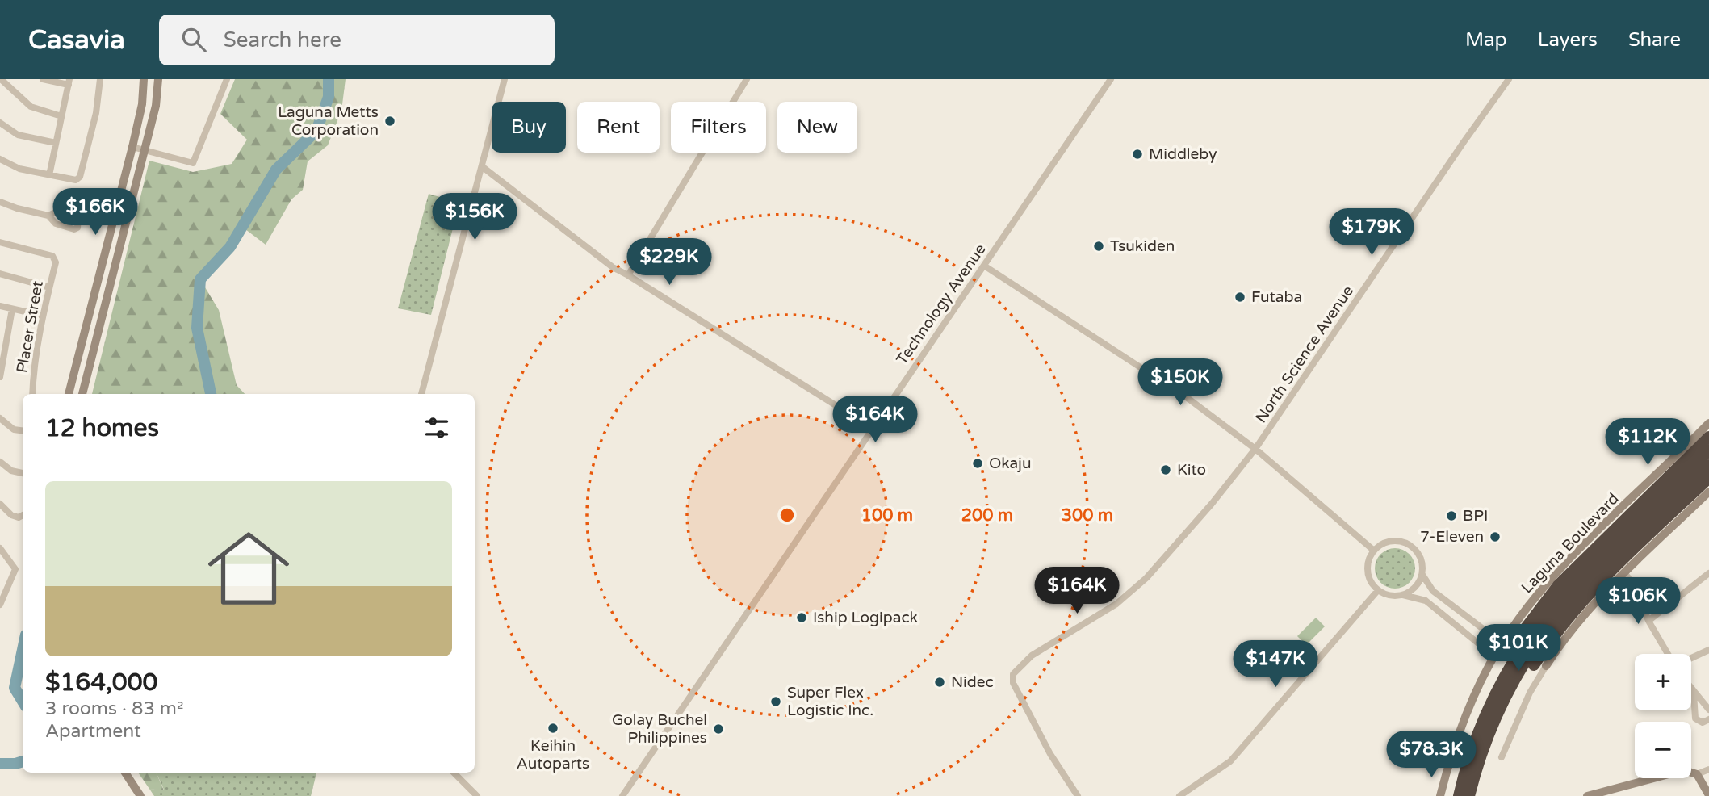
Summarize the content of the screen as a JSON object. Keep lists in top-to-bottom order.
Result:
{
  "streets": {
    "main road": ["Laguna Boulevard"],
    "street": ["Technology Avenue", "Placer Street", "North Science Avenue"]
  },
  "places": [
    "Laguna Metts Corporation",
    "Middleby",
    "Tsukiden",
    "Futaba",
    "Okaju",
    "Kito",
    "BPI",
    "7-Eleven",
    "Iship Logipack",
    "Nidec",
    "Super Flex Logistic Inc.",
    "Keihin Autoparts",
    "Golay Buchel Philippines"
  ],
  "page": {
    "header": "Casavia",
    "search": "Search here",
    "nav": ["Map", "Layers", "Share"],
    "chip": [
      "Buy",
      "Rent",
      "Filters",
      "New"
    ],
    "price": [
      "$166K",
      "$156K",
      "$179K",
      "$229K",
      "$150K",
      "$164K",
      "$112K",
      "$164K",
      "$106K",
      "$101K",
      "$147K",
      "$78.3K"
    ],
    "heading": "12 homes",
    "list": [
      {
        "name": "$164,000",
        "note": "3 rooms · 83 m² · Apartment"
      }
    ],
    "map_buttons": ["+", "−"]
  },
  "rings": ["100 m", "200 m", "300 m"]
}
